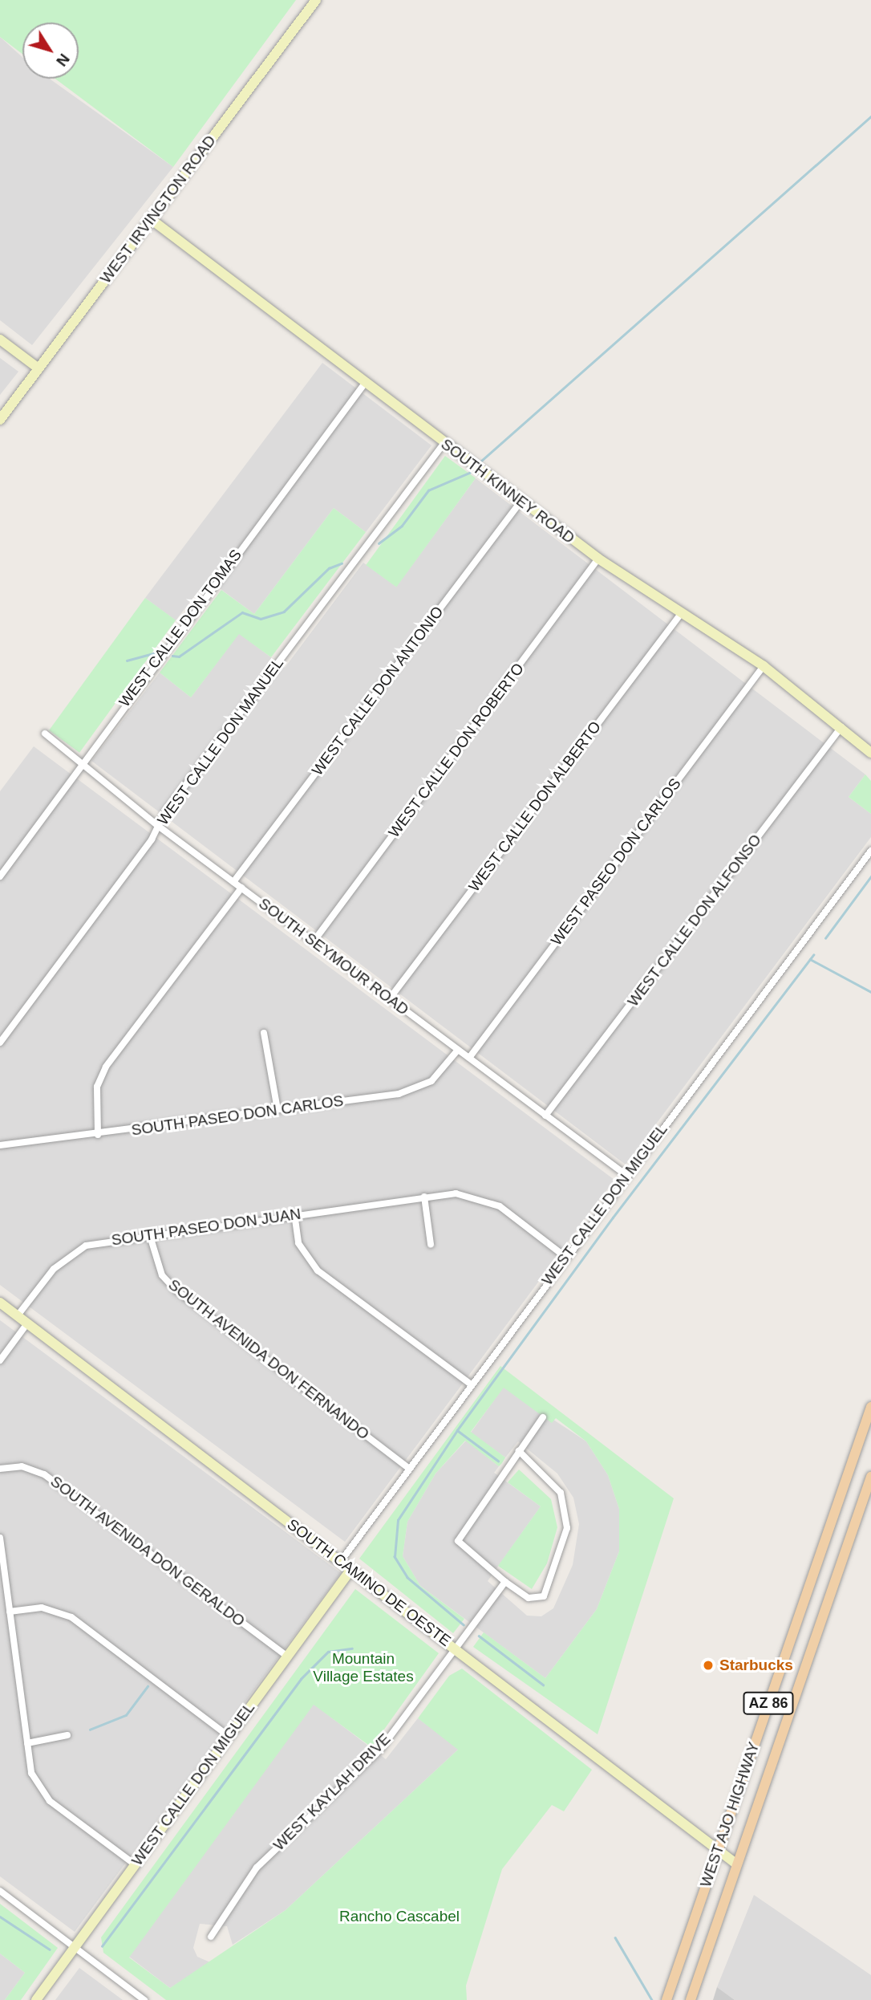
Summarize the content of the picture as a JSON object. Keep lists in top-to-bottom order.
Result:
{
  "streets": {
    "main road": ["AZ 86", "WEST AJO HIGHWAY"],
    "street": [
      "WEST IRVINGTON ROAD",
      "SOUTH KINNEY ROAD",
      "WEST CALLE DON TOMAS",
      "WEST CALLE DON ANTONIO",
      "WEST CALLE DON MANUEL",
      "WEST CALLE DON ROBERTO",
      "WEST CALLE DON ALBERTO",
      "WEST PASEO DON CARLOS",
      "WEST CALLE DON ALFONSO",
      "SOUTH SEYMOUR ROAD",
      "SOUTH PASEO DON CARLOS",
      "WEST CALLE DON MIGUEL",
      "SOUTH PASEO DON JUAN",
      "SOUTH AVENIDA DON FERNANDO",
      "SOUTH AVENIDA DON GERALDO",
      "SOUTH CAMINO DE OESTE",
      "WEST KAYLAH DRIVE"
    ]
  },
  "crossings": [
    ["WEST IRVINGTON ROAD", "SOUTH KINNEY ROAD"],
    ["SOUTH KINNEY ROAD", "WEST CALLE DON TOMAS"],
    ["SOUTH KINNEY ROAD", "WEST CALLE DON ANTONIO"],
    ["SOUTH KINNEY ROAD", "WEST CALLE DON MANUEL"],
    ["SOUTH KINNEY ROAD", "WEST CALLE DON ROBERTO"],
    ["SOUTH KINNEY ROAD", "WEST CALLE DON ALBERTO"],
    ["SOUTH KINNEY ROAD", "WEST PASEO DON CARLOS"],
    ["SOUTH KINNEY ROAD", "WEST CALLE DON ALFONSO"],
    ["WEST CALLE DON TOMAS", "SOUTH SEYMOUR ROAD"],
    ["WEST CALLE DON ANTONIO", "SOUTH SEYMOUR ROAD"],
    ["WEST CALLE DON MANUEL", "SOUTH SEYMOUR ROAD"],
    ["WEST CALLE DON ROBERTO", "SOUTH SEYMOUR ROAD"],
    ["WEST CALLE DON ALBERTO", "SOUTH SEYMOUR ROAD"],
    ["WEST PASEO DON CARLOS", "SOUTH SEYMOUR ROAD"],
    ["WEST CALLE DON ALFONSO", "SOUTH SEYMOUR ROAD"],
    ["SOUTH SEYMOUR ROAD", "SOUTH PASEO DON CARLOS"],
    ["SOUTH SEYMOUR ROAD", "WEST CALLE DON MIGUEL"],
    ["WEST CALLE DON MIGUEL", "SOUTH PASEO DON JUAN"],
    ["WEST CALLE DON MIGUEL", "SOUTH AVENIDA DON FERNANDO"],
    ["WEST CALLE DON MIGUEL", "SOUTH AVENIDA DON GERALDO"],
    ["WEST CALLE DON MIGUEL", "SOUTH CAMINO DE OESTE"],
    ["SOUTH PASEO DON JUAN", "SOUTH AVENIDA DON FERNANDO"],
    ["SOUTH PASEO DON JUAN", "SOUTH CAMINO DE OESTE"],
    ["SOUTH CAMINO DE OESTE", "WEST KAYLAH DRIVE"],
    ["SOUTH CAMINO DE OESTE", "WEST AJO HIGHWAY"]
  ],
  "parks": ["Mountain Village Estates", "Rancho Cascabel"],
  "places": ["Starbucks"],
  "north": "bottom right"
}
